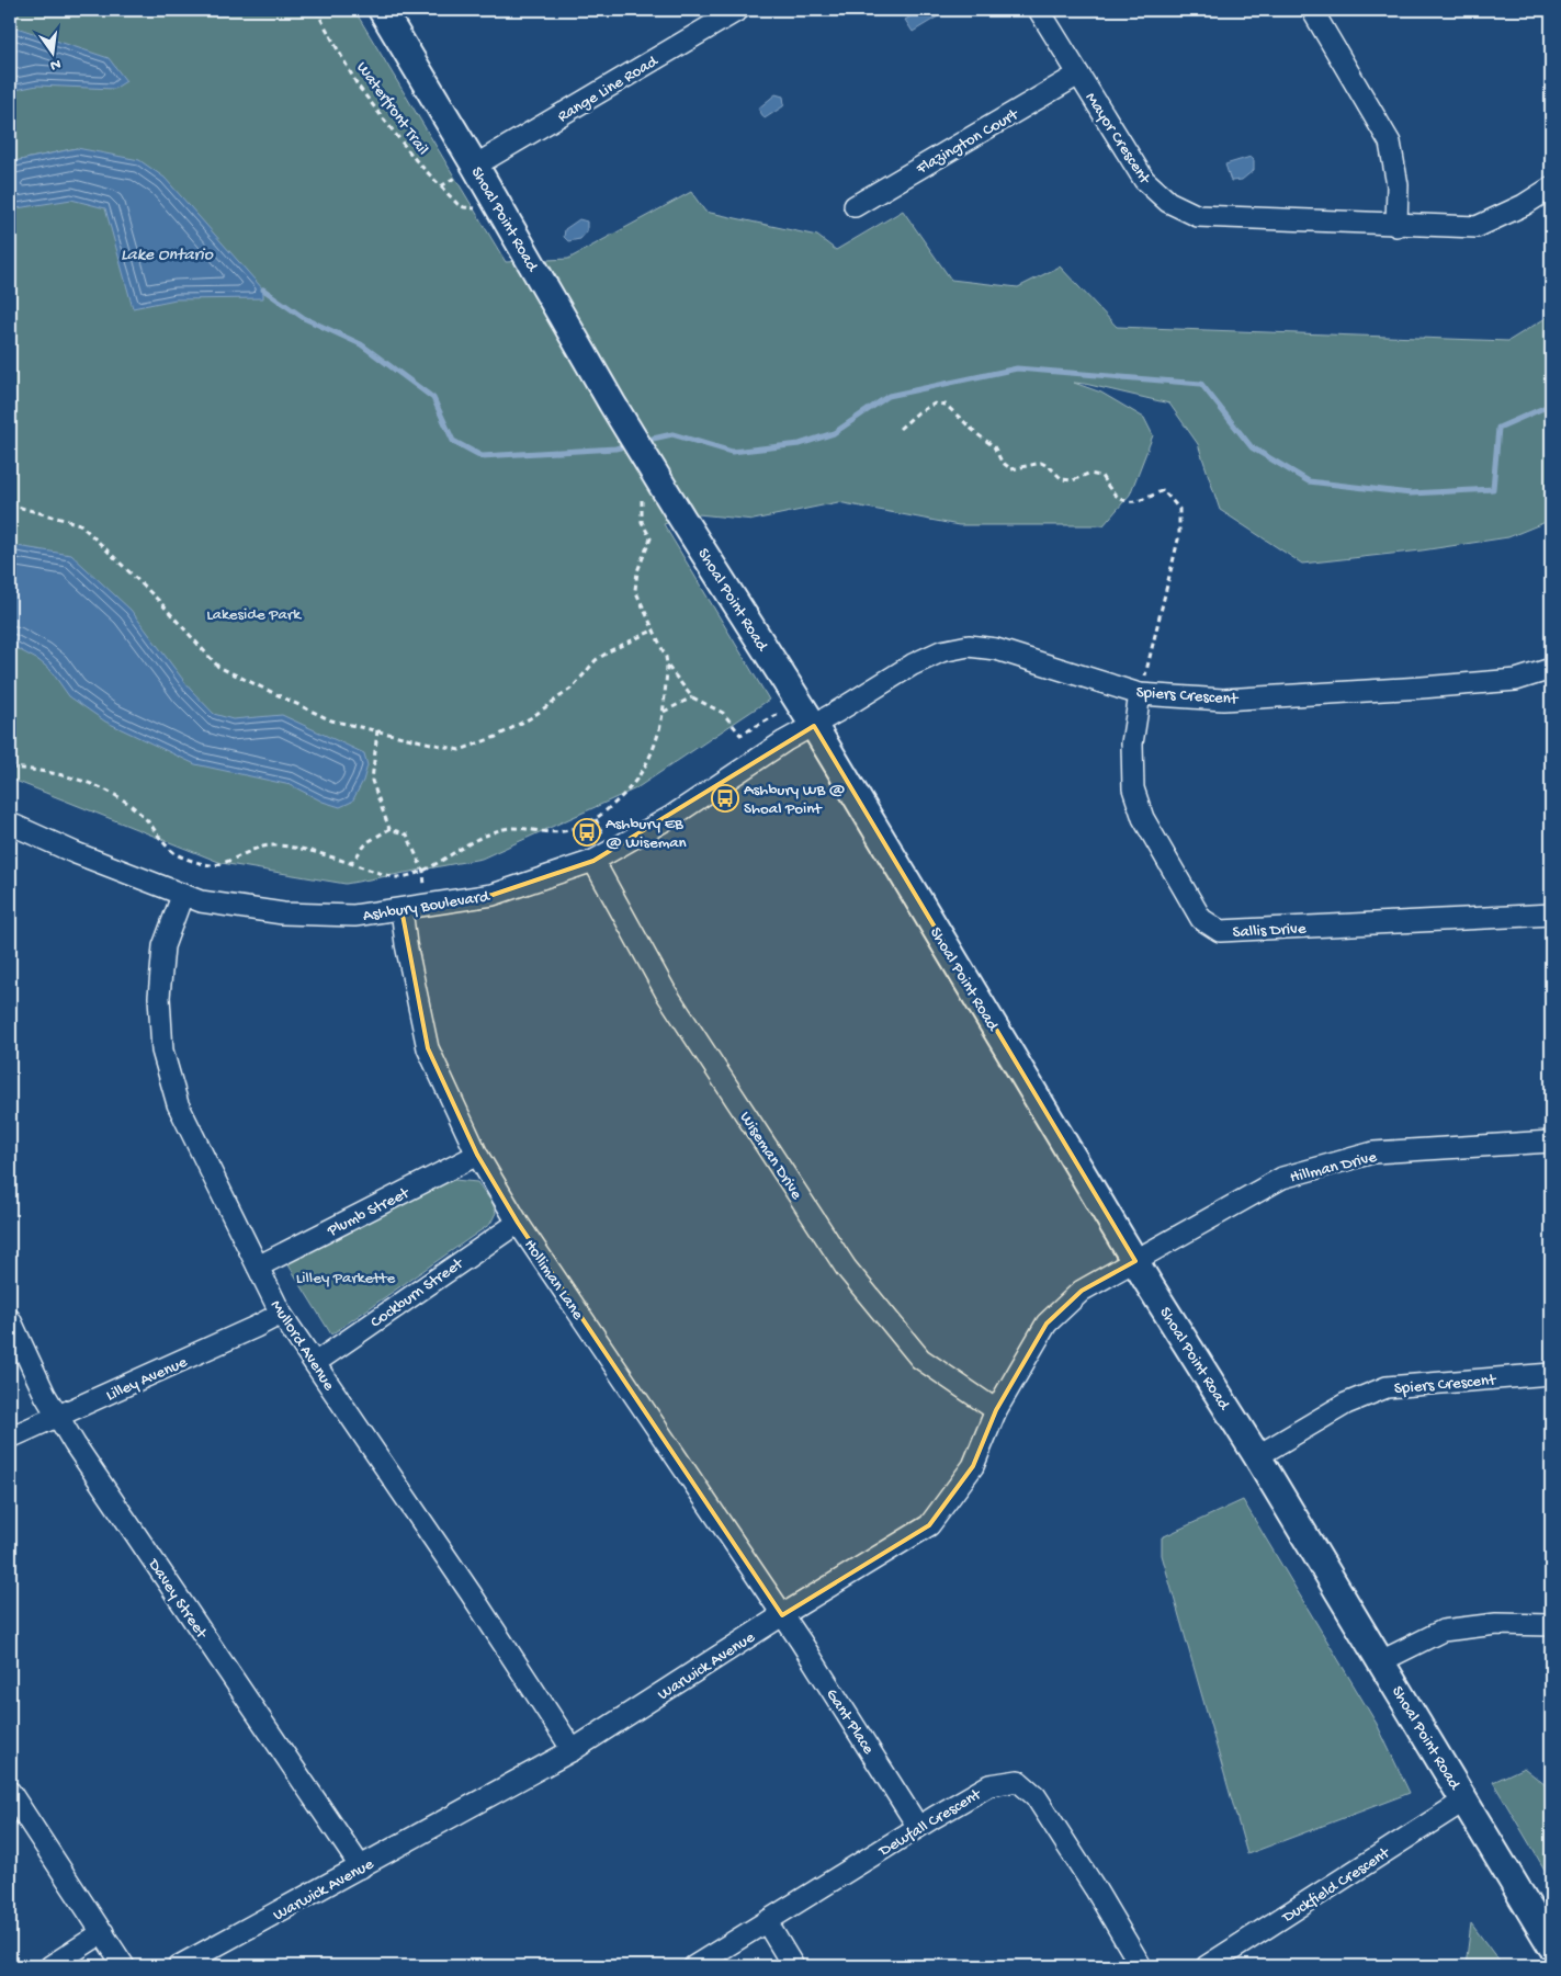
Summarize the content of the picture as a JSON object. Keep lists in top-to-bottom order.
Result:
{
  "streets": {
    "street": [
      "Range Line Road",
      "Mayor Crescent",
      "Flazington Court",
      "Shoal Point Road",
      "Spiers Crescent",
      "Ashbury Boulevard",
      "Sallis Drive",
      "Wiseman Drive",
      "Hillman Drive",
      "Plumb Street",
      "Holliman Lane",
      "Cockburn Street",
      "Mullord Avenue",
      "Lilley Avenue",
      "Davey Street",
      "Warwick Avenue",
      "Gant Place",
      "Dewfall Crescent",
      "Duckfield Crescent"
    ],
    "path": ["Waterfront Trail"]
  },
  "crossings": [
    ["Range Line Road", "Shoal Point Road"],
    ["Mayor Crescent", "Flazington Court"],
    ["Shoal Point Road", "Spiers Crescent"],
    ["Shoal Point Road", "Ashbury Boulevard"],
    ["Shoal Point Road", "Hillman Drive"],
    ["Shoal Point Road", "Warwick Avenue"],
    ["Shoal Point Road", "Duckfield Crescent"],
    ["Spiers Crescent", "Ashbury Boulevard"],
    ["Spiers Crescent", "Sallis Drive"],
    ["Ashbury Boulevard", "Wiseman Drive"],
    ["Ashbury Boulevard", "Holliman Lane"],
    ["Ashbury Boulevard", "Mullord Avenue"],
    ["Wiseman Drive", "Warwick Avenue"],
    ["Hillman Drive", "Warwick Avenue"],
    ["Plumb Street", "Holliman Lane"],
    ["Plumb Street", "Mullord Avenue"],
    ["Holliman Lane", "Cockburn Street"],
    ["Holliman Lane", "Warwick Avenue"],
    ["Holliman Lane", "Gant Place"],
    ["Cockburn Street", "Mullord Avenue"],
    ["Mullord Avenue", "Lilley Avenue"],
    ["Mullord Avenue", "Warwick Avenue"],
    ["Lilley Avenue", "Davey Street"],
    ["Davey Street", "Warwick Avenue"],
    ["Warwick Avenue", "Gant Place"],
    ["Gant Place", "Dewfall Crescent"]
  ],
  "water": ["Lake Ontario"],
  "parks": ["Lakeside Park", "Lilley Parkette"],
  "places": {
    "bus stop": ["Ashbury WB @ Shoal Point", "Ashbury EB @ Wiseman"]
  },
  "north": "bottom"
}
